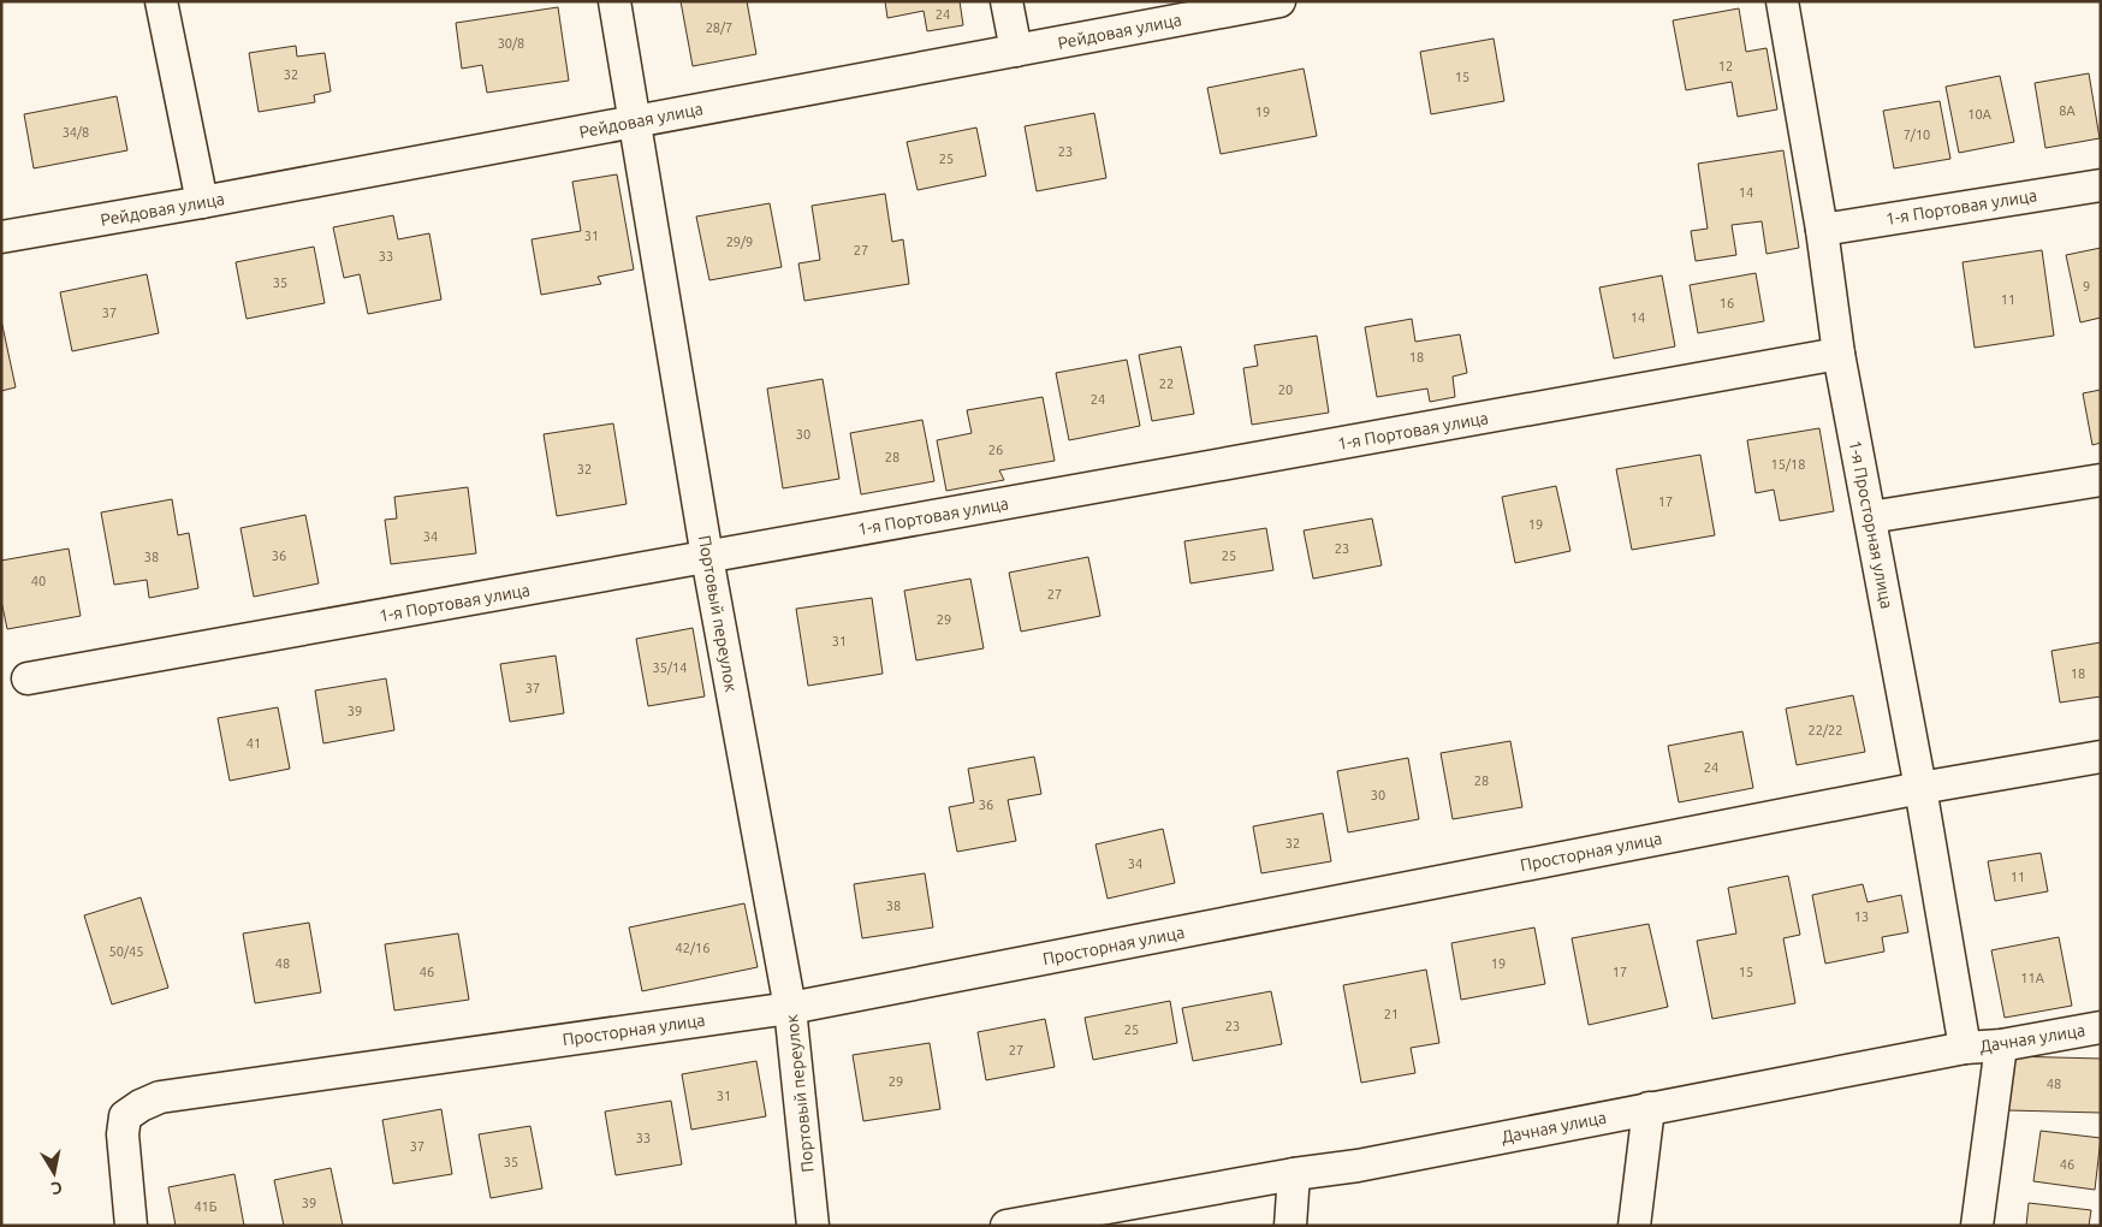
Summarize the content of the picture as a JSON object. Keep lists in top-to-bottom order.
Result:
{
  "streets": {
    "street": [
      "Рейдовая улица",
      "1-я Портовая улица",
      "1-я Просторная улица",
      "Портовый переулок",
      "Просторная улица",
      "Дачная улица"
    ]
  },
  "crossings": [
    ["Рейдовая улица", "Портовый переулок"],
    ["1-я Портовая улица", "1-я Просторная улица"],
    ["1-я Портовая улица", "Портовый переулок"],
    ["1-я Просторная улица", "Просторная улица"],
    ["1-я Просторная улица", "Дачная улица"],
    ["Портовый переулок", "Просторная улица"]
  ],
  "house_numbers": [
    "24",
    "28/7",
    "30/8",
    "12",
    "32",
    "15",
    "8А",
    "19",
    "10А",
    "34/8",
    "7/10",
    "23",
    "25",
    "14",
    "31",
    "29/9",
    "27",
    "33",
    "35",
    "9",
    "11",
    "16",
    "37",
    "14",
    "18",
    "22",
    "20",
    "24",
    "30",
    "26",
    "28",
    "15/18",
    "32",
    "17",
    "19",
    "34",
    "23",
    "36",
    "25",
    "38",
    "40",
    "27",
    "29",
    "31",
    "35/14",
    "18",
    "37",
    "39",
    "22/22",
    "41",
    "24",
    "28",
    "30",
    "36",
    "32",
    "34",
    "11",
    "38",
    "13",
    "42/16",
    "50/45",
    "48",
    "19",
    "46",
    "17",
    "15",
    "11А",
    "21",
    "23",
    "25",
    "27",
    "29",
    "48",
    "31",
    "33",
    "37",
    "35",
    "46",
    "39",
    "41Б"
  ],
  "north": "bottom"
}
